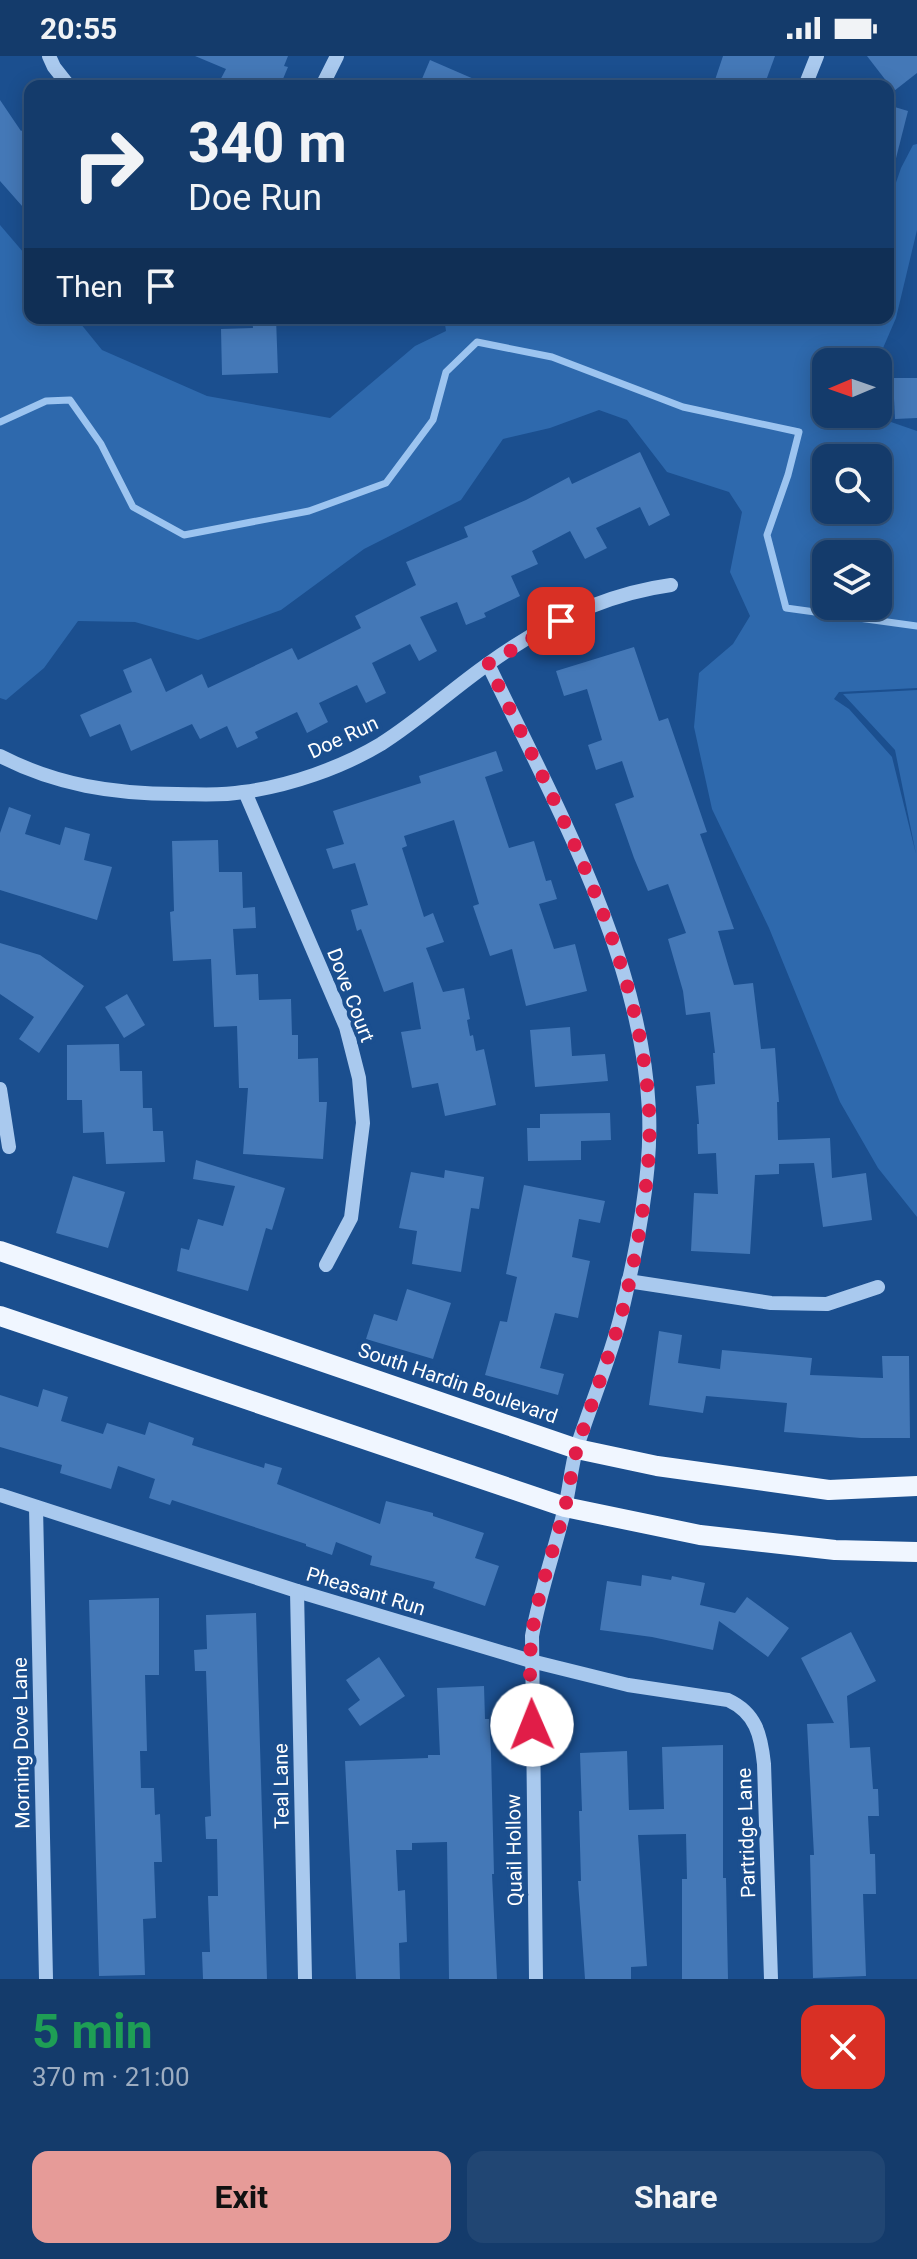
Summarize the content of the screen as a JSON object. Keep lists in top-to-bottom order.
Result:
{
  "streets": {
    "main road": ["South Hardin Boulevard"],
    "street": [
      "Doe Run",
      "Dove Court",
      "Pheasant Run",
      "Morning Dove Lane",
      "Teal Lane",
      "Partridge Lane",
      "Quail Hollow"
    ]
  },
  "crossings": [
    ["Doe Run", "Dove Court"],
    ["Doe Run", "Quail Hollow"],
    ["South Hardin Boulevard", "Quail Hollow"],
    ["Pheasant Run", "Morning Dove Lane"],
    ["Pheasant Run", "Teal Lane"],
    ["Pheasant Run", "Partridge Lane"],
    ["Pheasant Run", "Quail Hollow"]
  ],
  "north": "left",
  "page": {
    "status": "20:55",
    "turn": ["340 m", "Doe Run"],
    "then": "Then",
    "heading": ["5 min", "370 m · 21:00"],
    "buttons": ["Exit", "Share"]
  }
}
